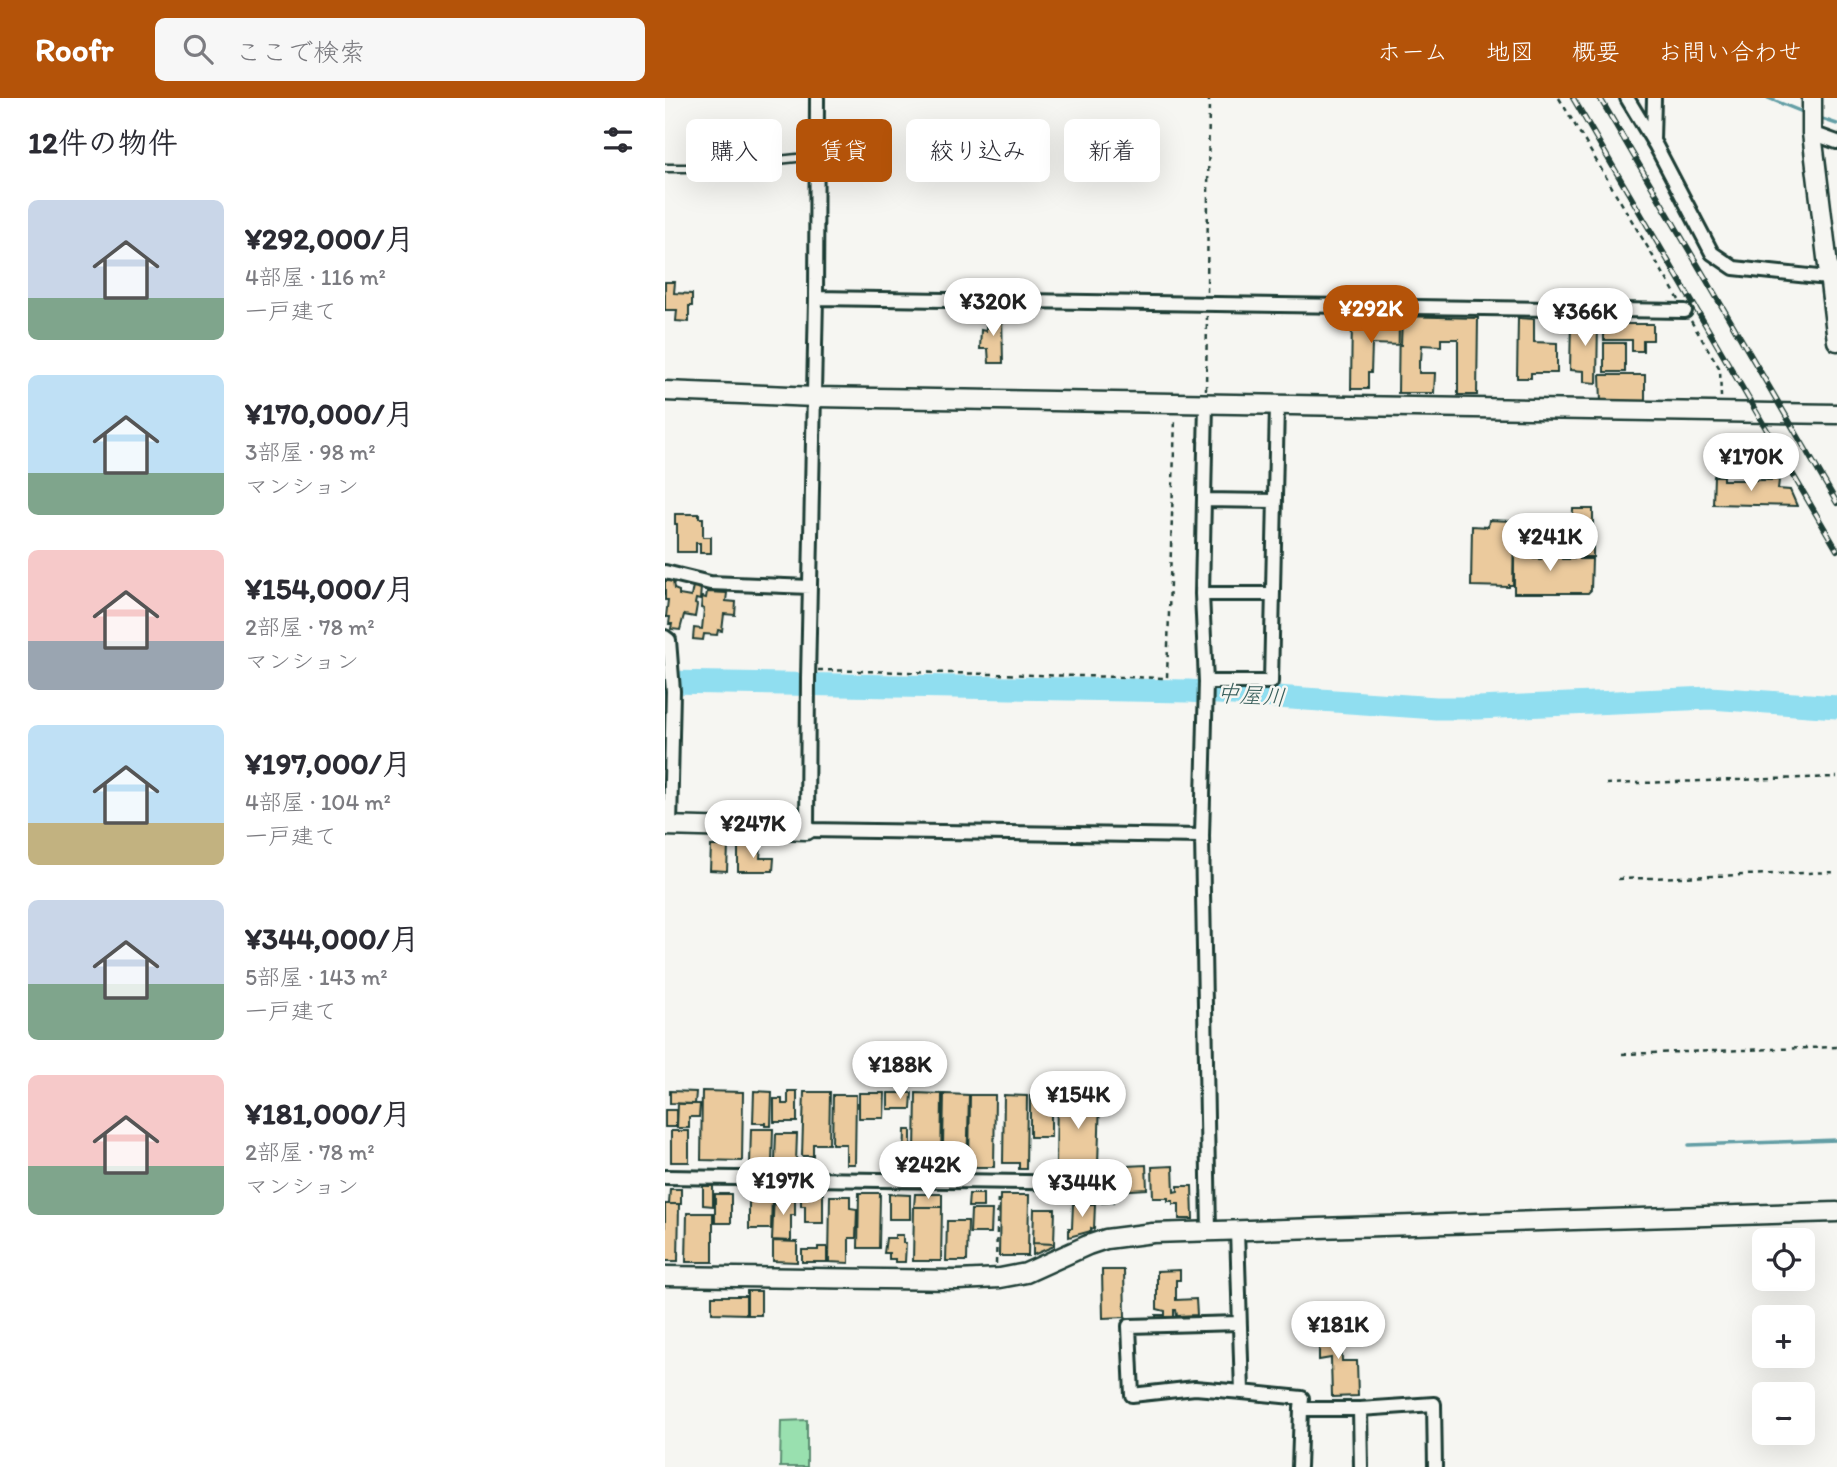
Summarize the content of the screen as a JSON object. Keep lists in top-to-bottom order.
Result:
{
  "water": ["中屋川"],
  "page": {
    "header": "Roofr",
    "search": "ここで検索",
    "nav": [
      "ホーム",
      "地図",
      "概要",
      "お問い合わせ"
    ],
    "heading": "12件の物件",
    "chip": [
      "購入",
      "賃貸",
      "絞り込み",
      "新着"
    ],
    "list": [
      {
        "name": "¥292,000/月",
        "note": "4部屋 · 116 m² · 一戸建て"
      },
      {
        "name": "¥170,000/月",
        "note": "3部屋 · 98 m² · マンション"
      },
      {
        "name": "¥154,000/月",
        "note": "2部屋 · 78 m² · マンション"
      },
      {
        "name": "¥197,000/月",
        "note": "4部屋 · 104 m² · 一戸建て"
      },
      {
        "name": "¥344,000/月",
        "note": "5部屋 · 143 m² · 一戸建て"
      },
      {
        "name": "¥181,000/月",
        "note": "2部屋 · 78 m² · マンション"
      }
    ],
    "price": [
      "¥320K",
      "¥292K",
      "¥366K",
      "¥170K",
      "¥241K",
      "¥247K",
      "¥188K",
      "¥154K",
      "¥242K",
      "¥197K",
      "¥344K",
      "¥181K"
    ],
    "map_buttons": ["+", "−"]
  }
}
